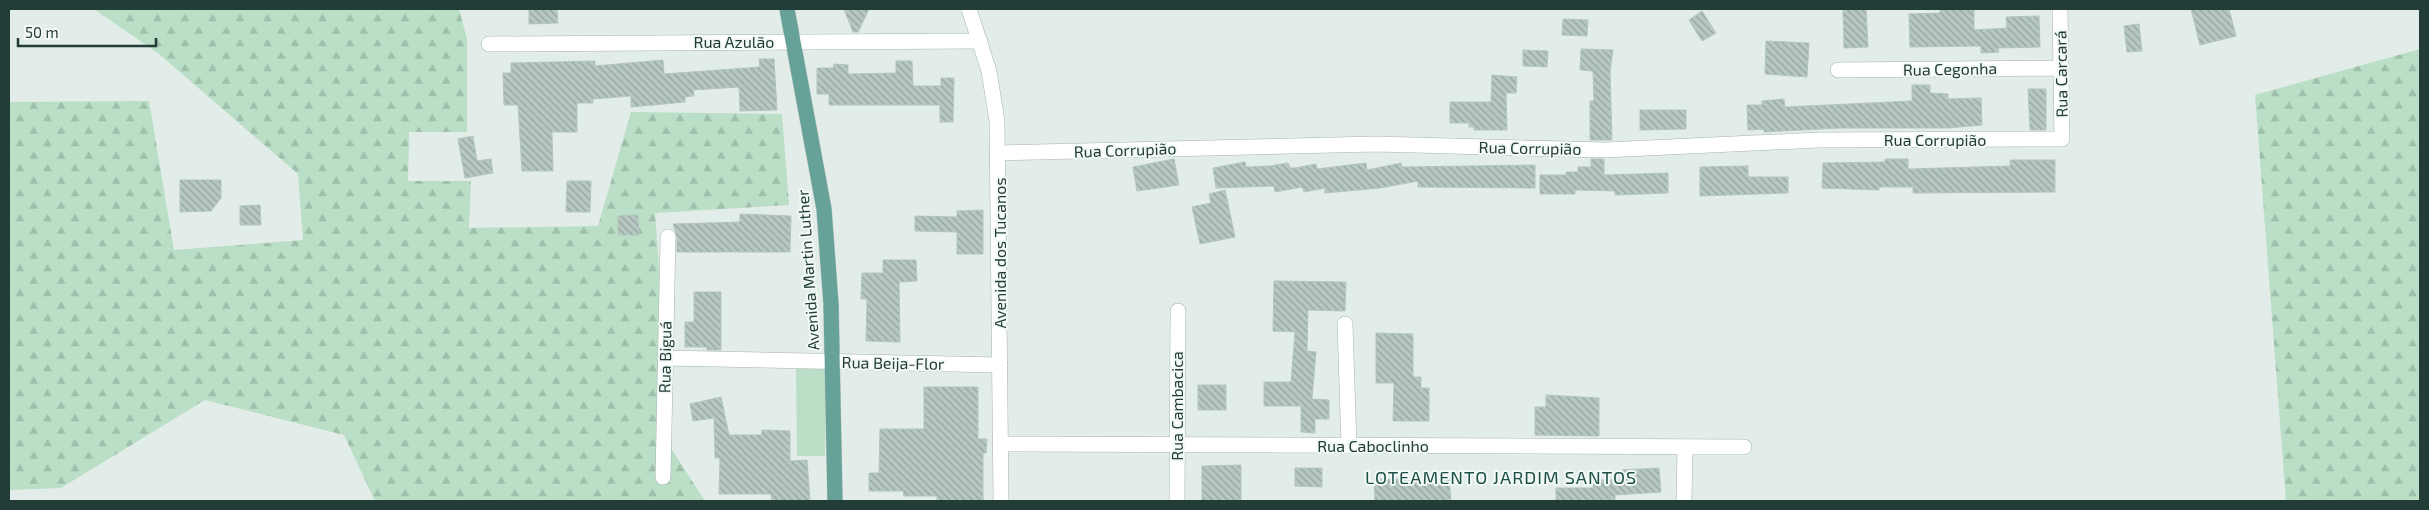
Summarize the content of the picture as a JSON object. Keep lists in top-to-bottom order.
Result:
{
  "streets": {
    "main road": ["Avenida Martin Luther"],
    "street": [
      "Rua Azulão",
      "Rua Cegonha",
      "Rua Carcará",
      "Rua Corrupião",
      "Avenida dos Tucanos",
      "Rua Biguá",
      "Rua Beija-Flor",
      "Rua Cambacica",
      "Rua Caboclinho"
    ]
  },
  "crossings": [
    ["Rua Azulão", "Avenida dos Tucanos"],
    ["Rua Azulão", "Avenida Martin Luther"],
    ["Rua Cegonha", "Rua Carcará"],
    ["Rua Carcará", "Rua Corrupião"],
    ["Rua Corrupião", "Avenida dos Tucanos"],
    ["Avenida dos Tucanos", "Rua Beija-Flor"],
    ["Avenida dos Tucanos", "Rua Caboclinho"],
    ["Avenida Martin Luther", "Rua Beija-Flor"],
    ["Rua Biguá", "Rua Beija-Flor"],
    ["Rua Cambacica", "Rua Caboclinho"]
  ],
  "districts": ["LOTEAMENTO JARDIM SANTOS"],
  "scale_bar": "50 m"
}
